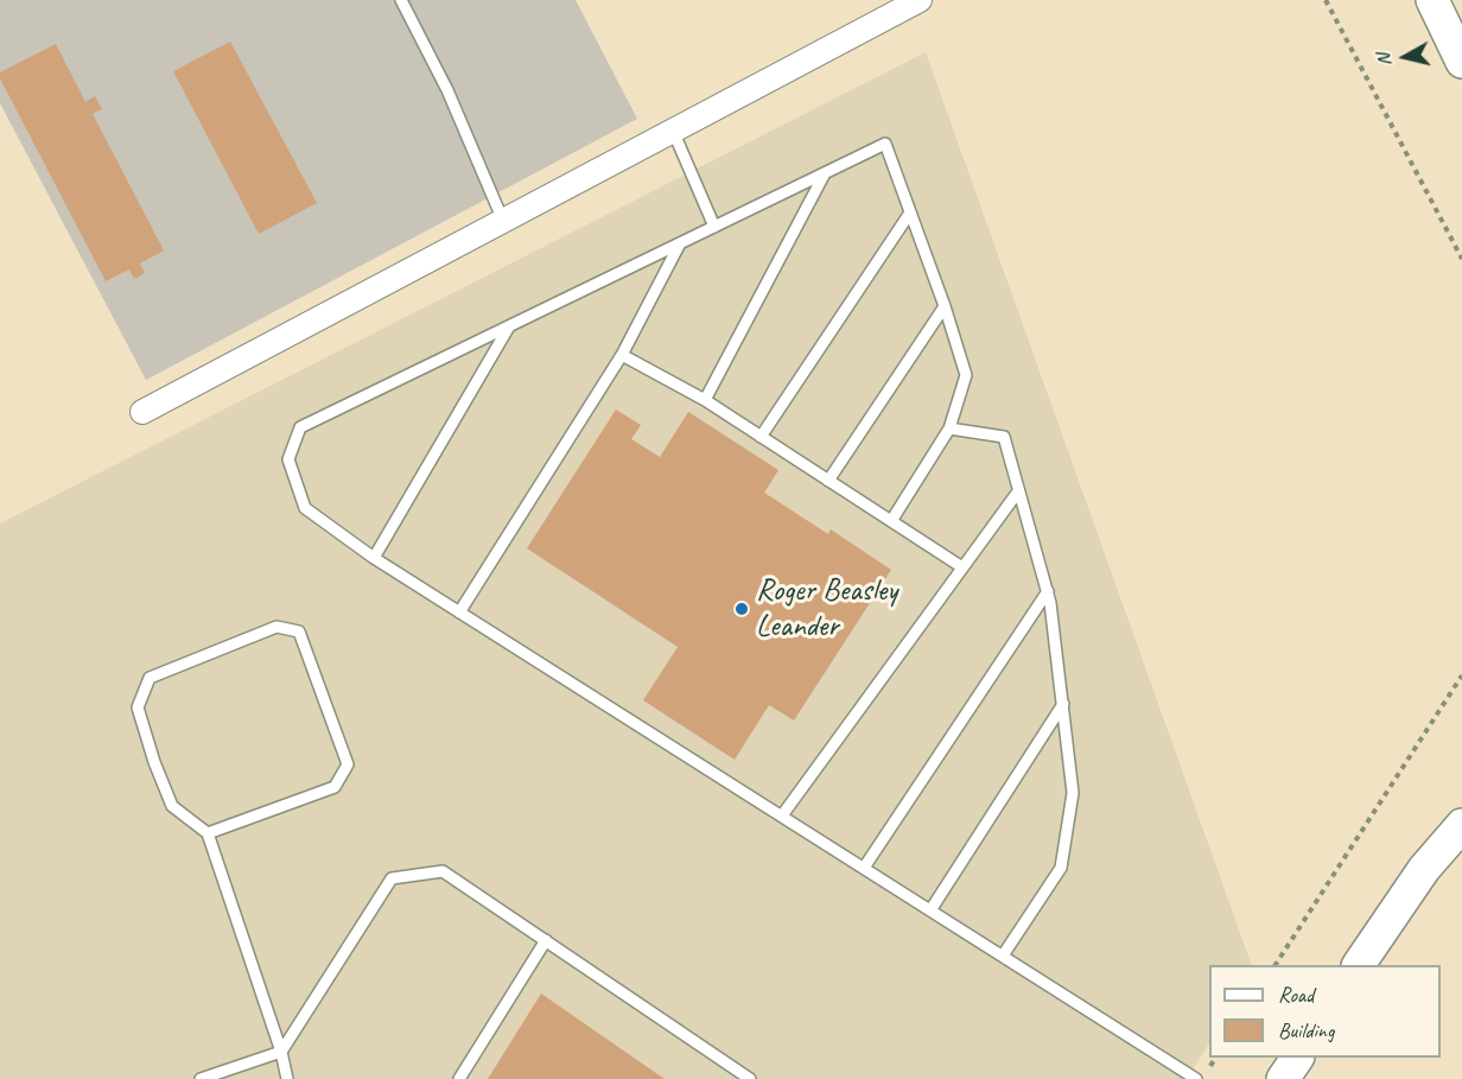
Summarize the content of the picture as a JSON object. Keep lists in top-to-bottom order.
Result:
{
  "places": ["Roger Beasley Leander"],
  "legend": ["Road", "Building"],
  "north": "left"
}
